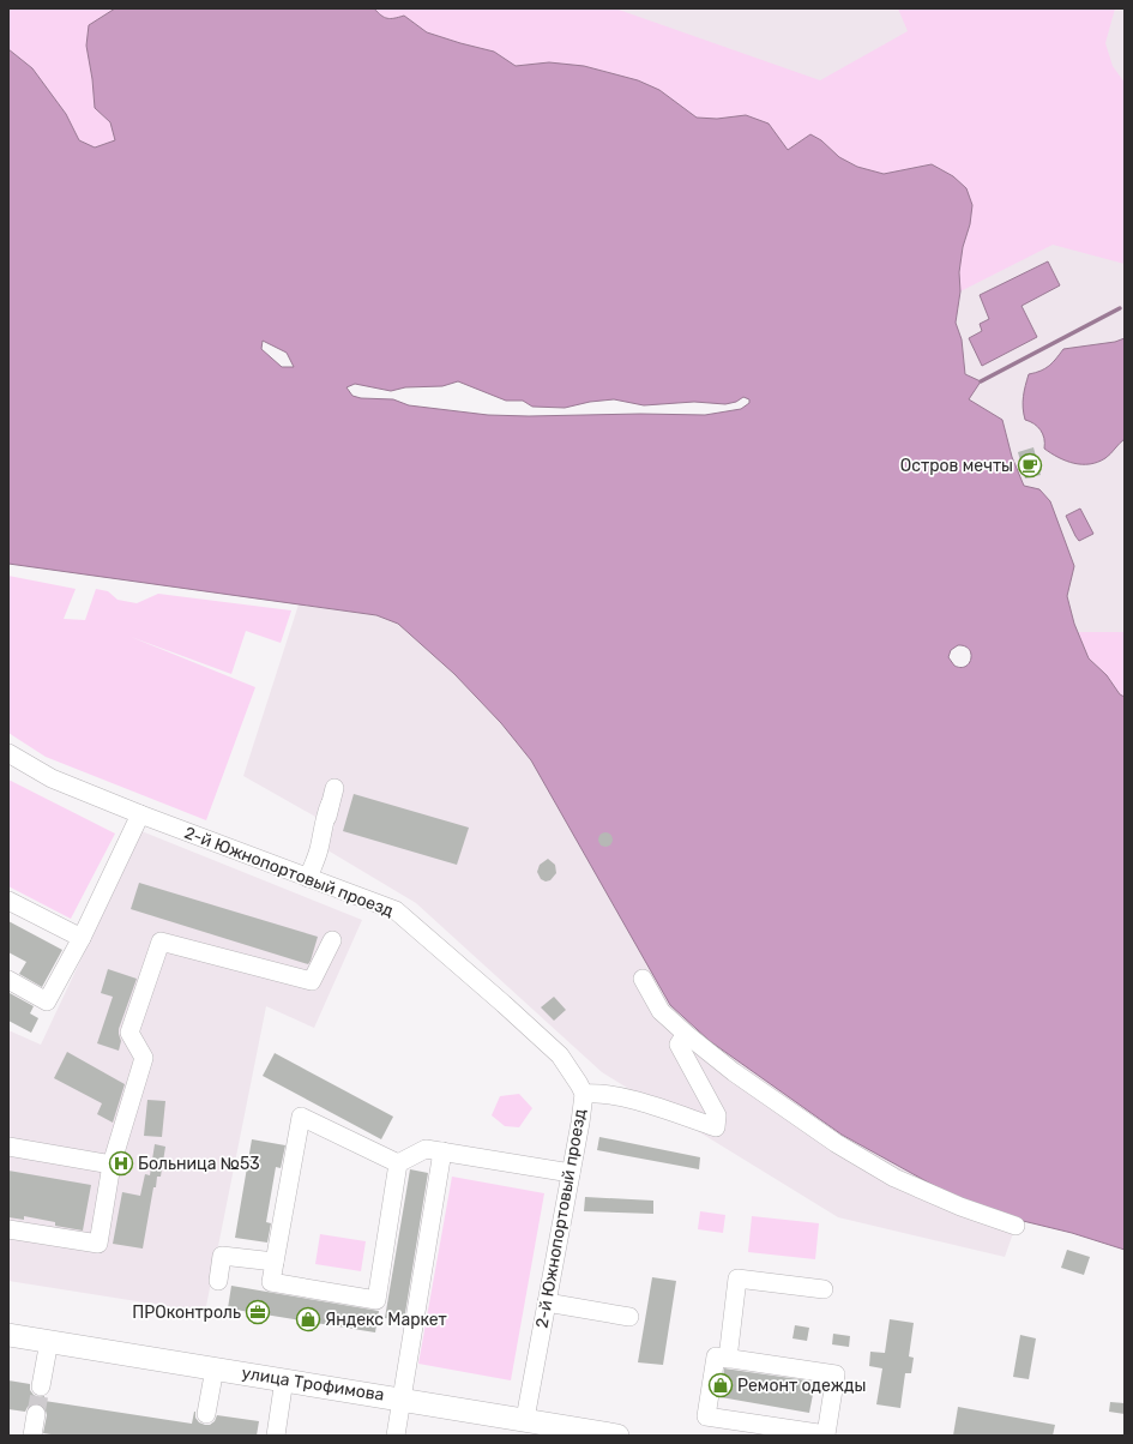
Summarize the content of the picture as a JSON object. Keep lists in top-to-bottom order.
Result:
{
  "streets": {
    "main road": ["улица Трофимова"],
    "street": ["2-й Южнопортовый проезд"]
  },
  "crossings": [
    ["2-й Южнопортовый проезд", "улица Трофимова"]
  ],
  "places": {
    "cafe": ["Остров мечты"],
    "hospital": ["Больница №53"],
    "office": ["ПРОконтроль"],
    "shop": ["Яндекс Маркет", "Ремонт одежды"]
  }
}
